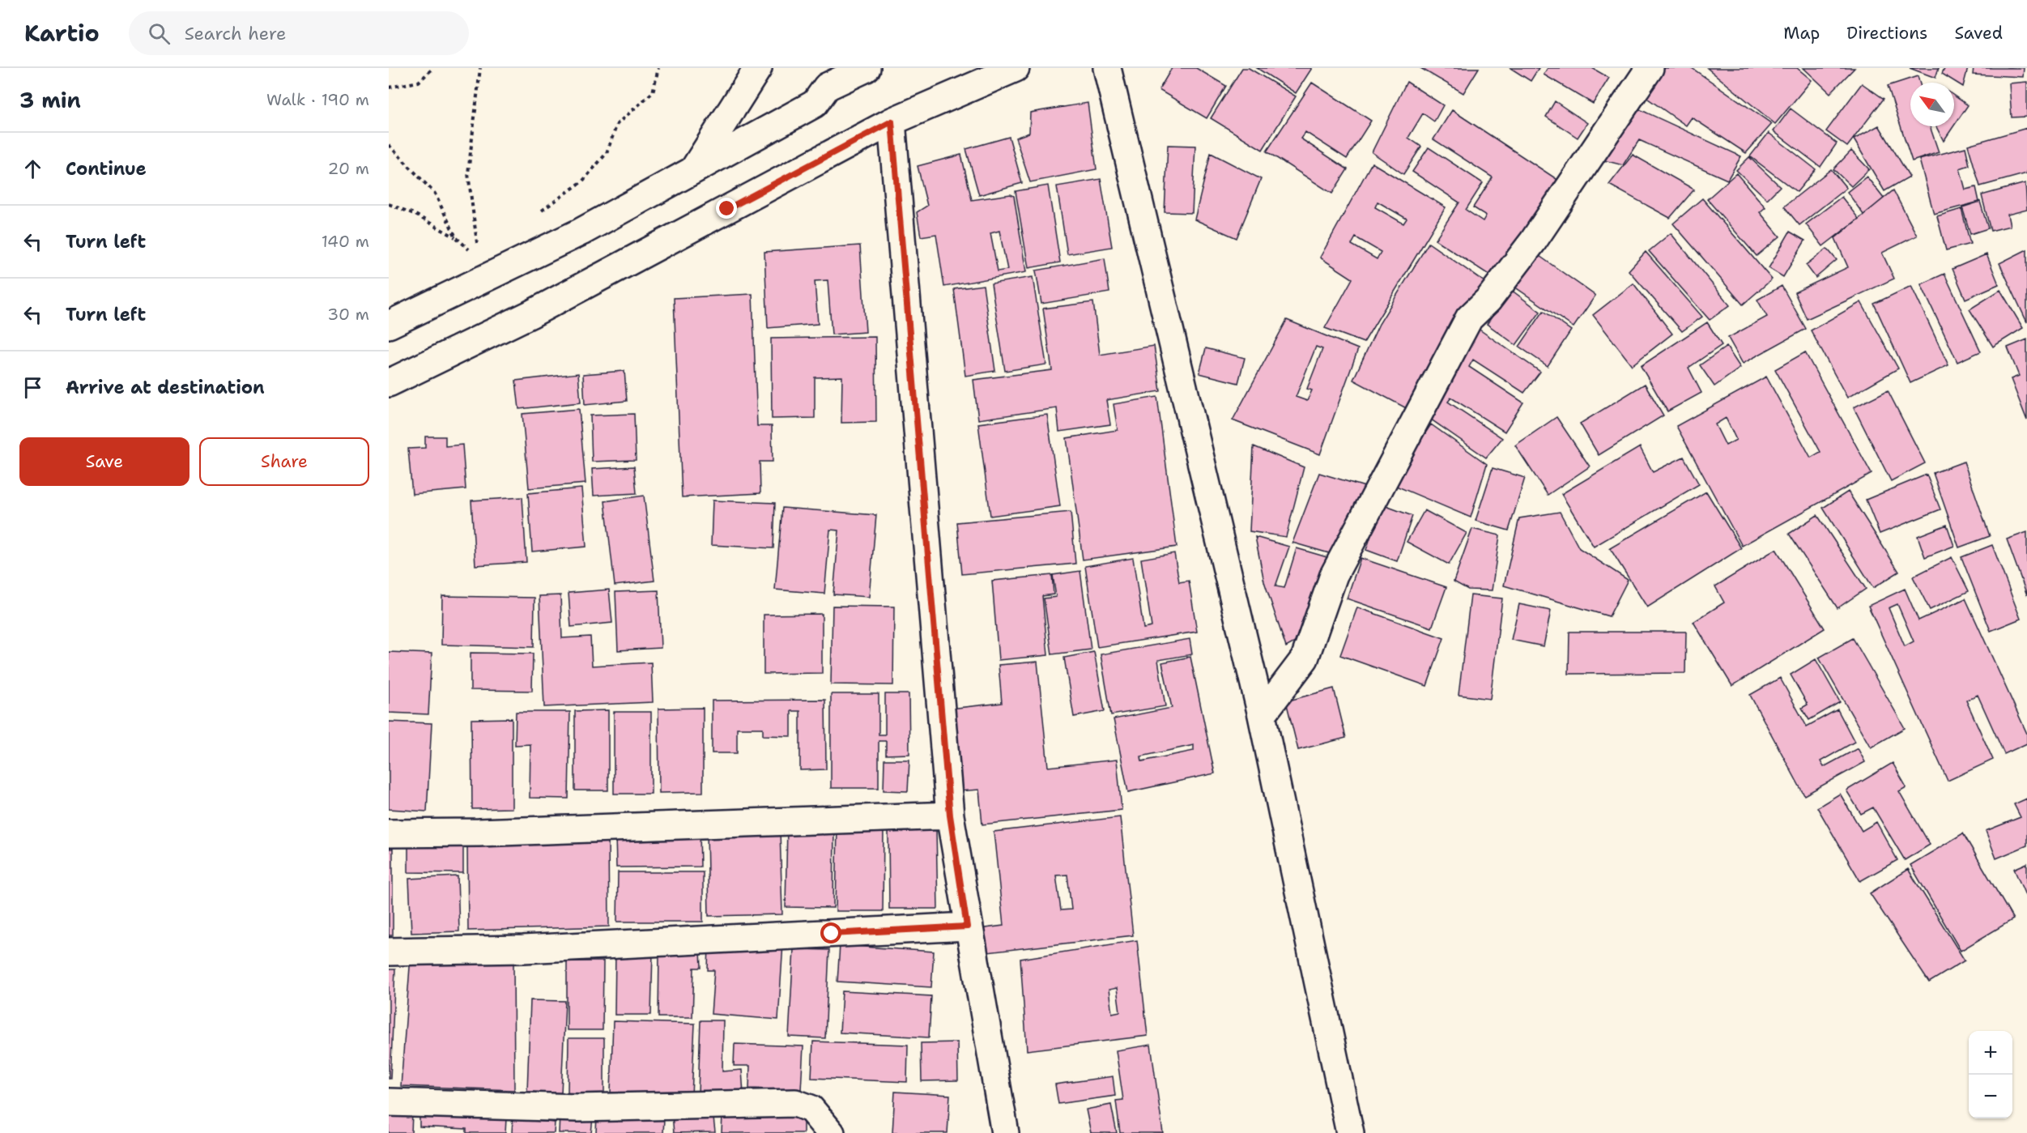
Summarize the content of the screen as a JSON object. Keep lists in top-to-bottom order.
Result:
{
  "north": "top left",
  "page": {
    "header": "Kartio",
    "search": "Search here",
    "nav": ["Map", "Directions", "Saved"],
    "heading": ["3 min", "Walk · 190 m"],
    "list": [
      ["Continue", "20 m"],
      ["Turn left", "140 m"],
      ["Turn left", "30 m"],
      "Arrive at destination"
    ],
    "buttons": ["Save", "Share"],
    "map_buttons": ["+", "−"]
  }
}
